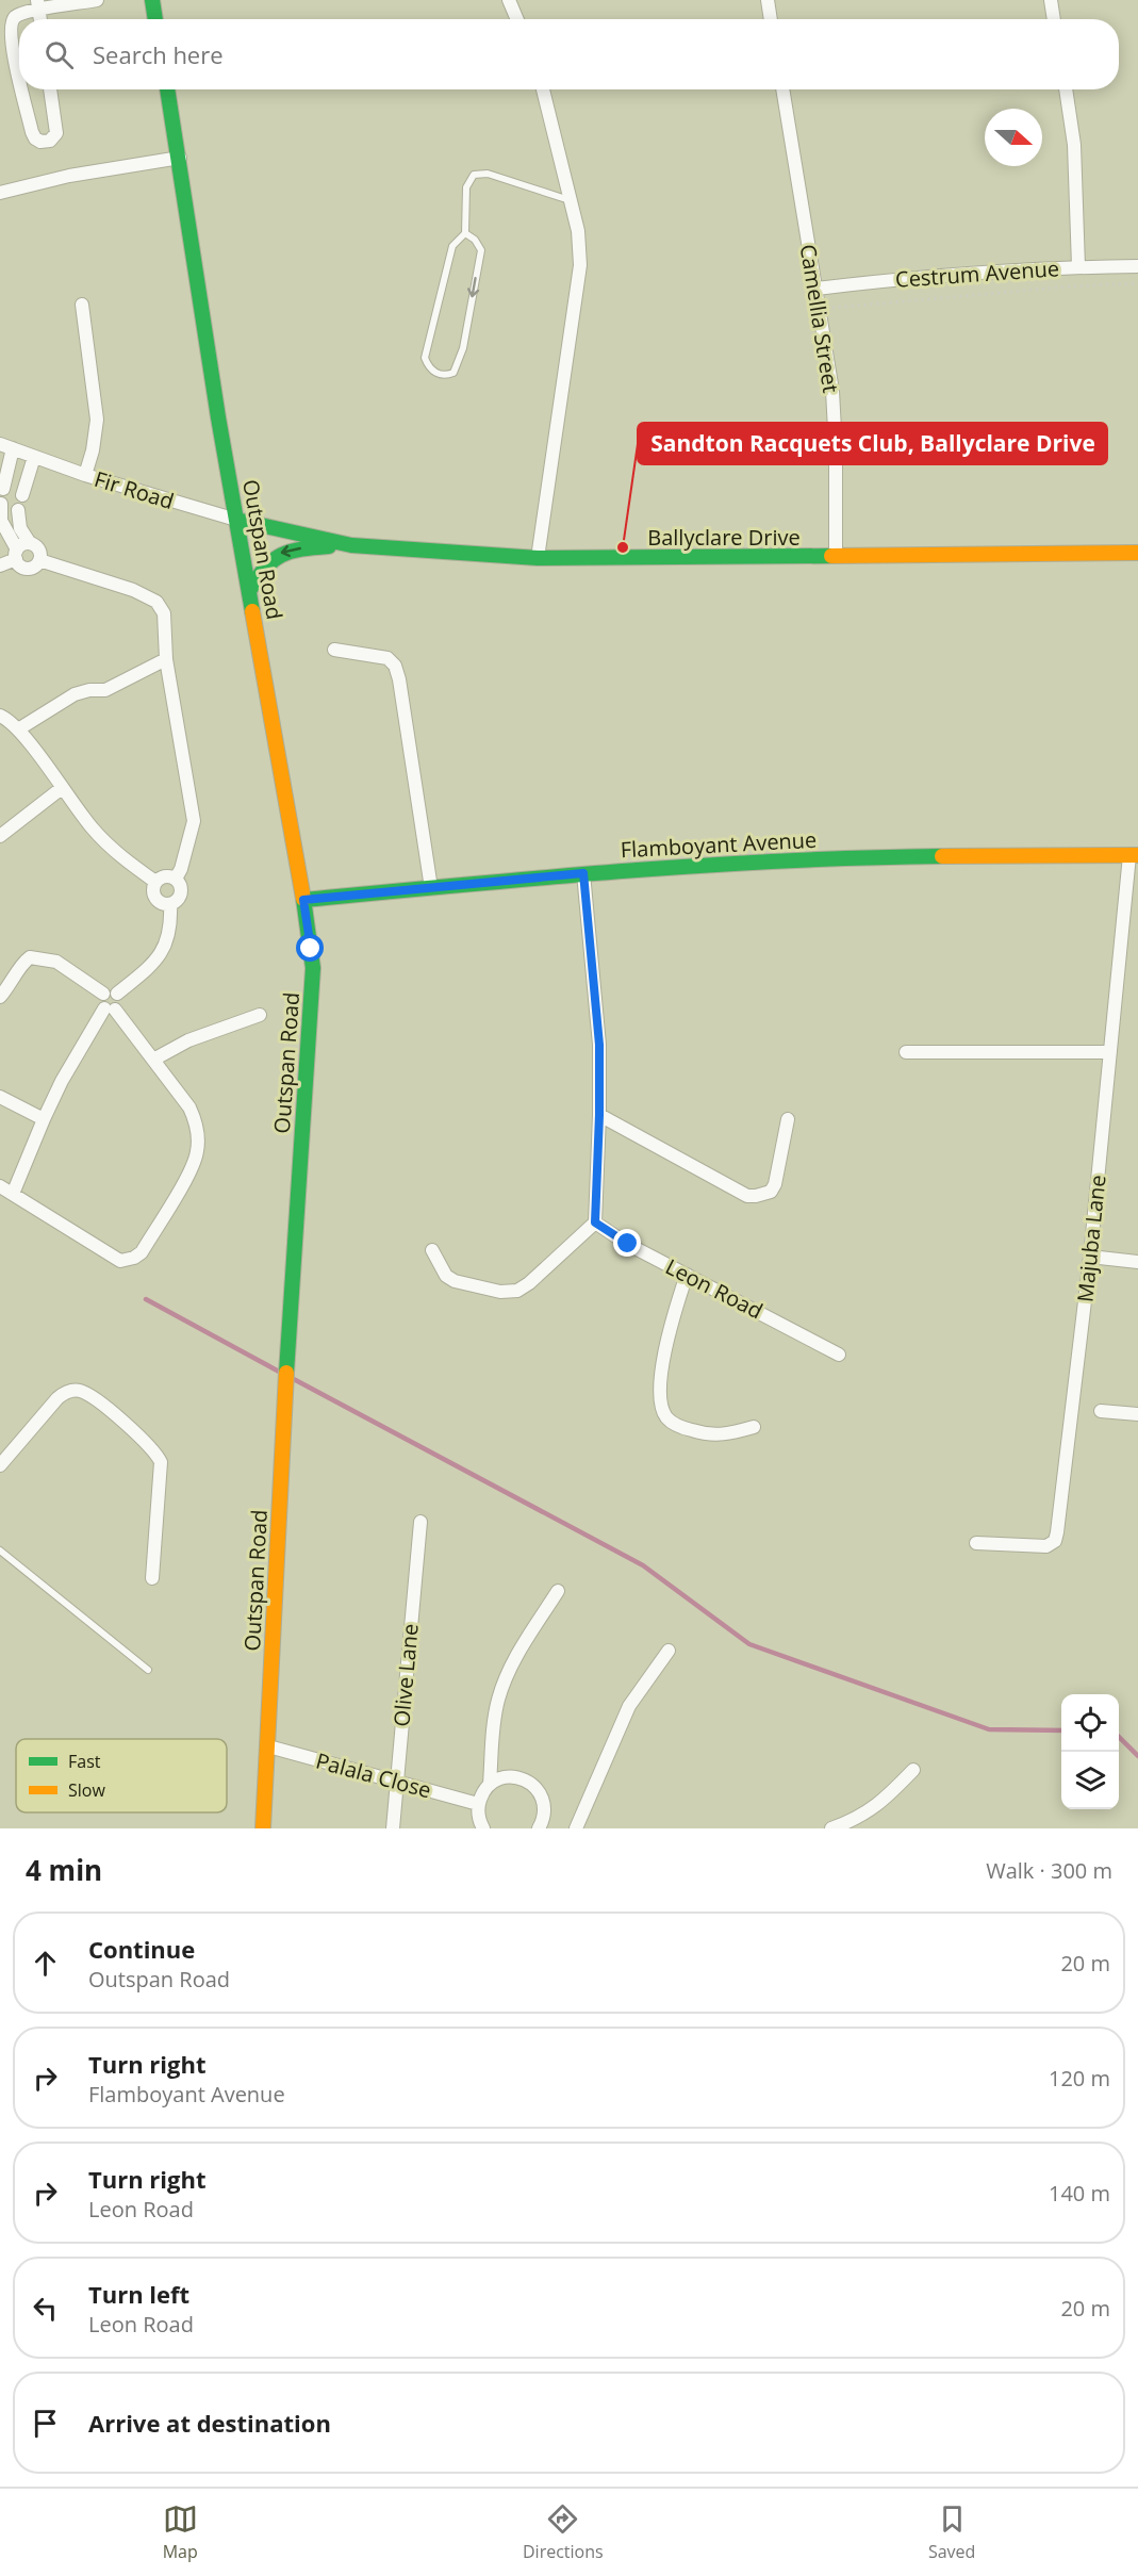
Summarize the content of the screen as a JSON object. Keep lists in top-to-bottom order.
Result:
{
  "streets": {
    "street": [
      "Cestrum Avenue",
      "Camellia Street",
      "Fir Road",
      "Ballyclare Drive",
      "Outspan Road",
      "Flamboyant Avenue",
      "Majuba Lane",
      "Leon Road",
      "Olive Lane",
      "Palala Close"
    ]
  },
  "crossings": [
    ["Cestrum Avenue", "Camellia Street"],
    ["Camellia Street", "Ballyclare Drive"],
    ["Fir Road", "Ballyclare Drive"],
    ["Fir Road", "Outspan Road"],
    ["Ballyclare Drive", "Outspan Road"],
    ["Outspan Road", "Flamboyant Avenue"],
    ["Outspan Road", "Palala Close"],
    ["Flamboyant Avenue", "Majuba Lane"],
    ["Olive Lane", "Palala Close"]
  ],
  "places": ["Sandton Racquets Club, Ballyclare Drive"],
  "legend": ["Fast", "Slow"],
  "north": "right",
  "page": {
    "search": "Search here",
    "heading": ["4 min", "Walk · 300 m"],
    "list": [
      ["Continue", "Outspan Road", "20 m"],
      ["Turn right", "Flamboyant Avenue", "120 m"],
      ["Turn right", "Leon Road", "140 m"],
      ["Turn left", "Leon Road", "20 m"],
      "Arrive at destination"
    ],
    "nav": ["Map", "Directions", "Saved"]
  }
}
